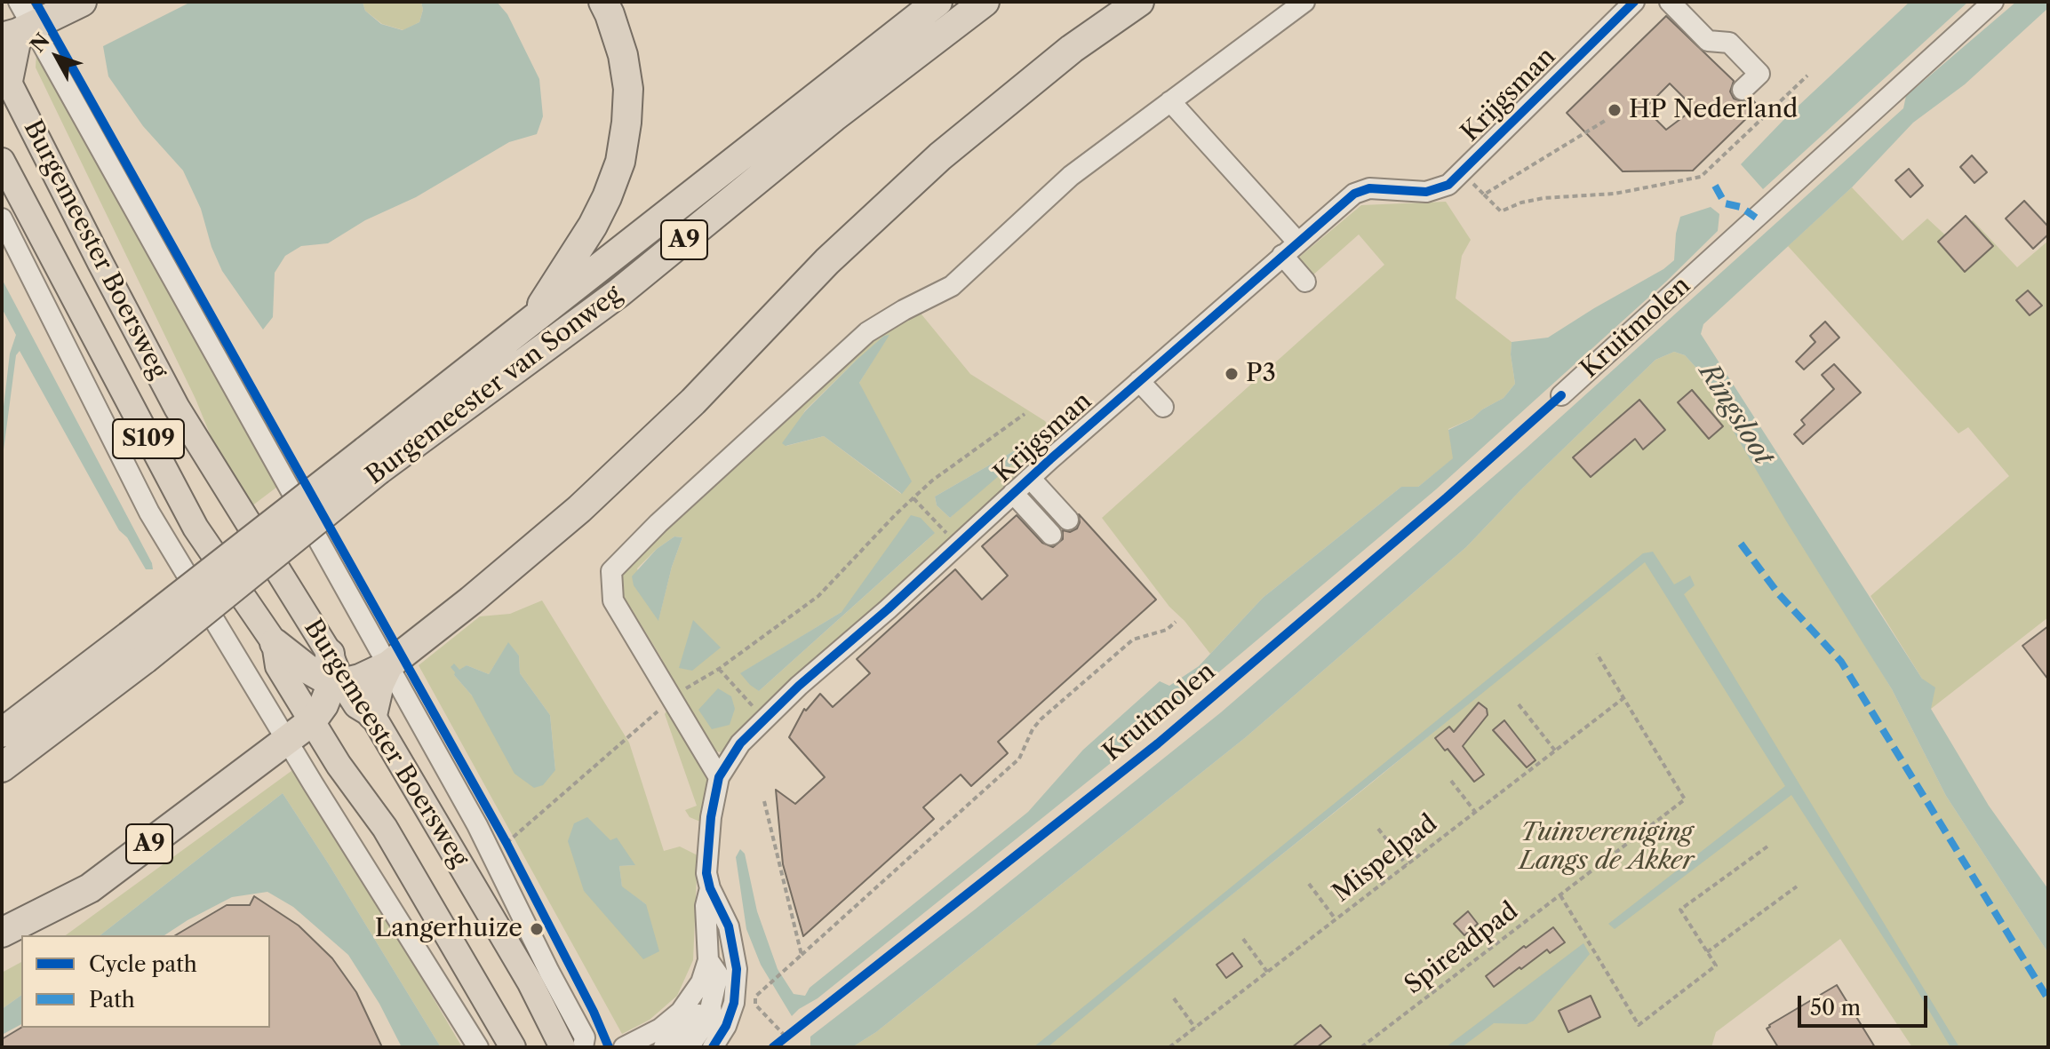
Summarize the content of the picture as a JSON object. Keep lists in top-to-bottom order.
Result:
{
  "streets": {
    "highway": ["A9", "Burgemeester van Sonweg"],
    "main road": ["Burgemeester Boersweg", "S109"],
    "street": ["Krijgsman", "Kruitmolen"],
    "path": ["Mispelpad", "Spireadpad"]
  },
  "crossings": [
    ["A9", "Burgemeester Boersweg"],
    ["A9", "Burgemeester van Sonweg"],
    ["Mispelpad", "Spireadpad"]
  ],
  "water": ["Ringsloot"],
  "parks": ["Tuinvereniging Langs de Akker"],
  "places": ["HP Nederland", "P3", "Langerhuize"],
  "legend": ["Cycle path", "Path"],
  "scale_bar": "50 m",
  "north": "top left"
}
